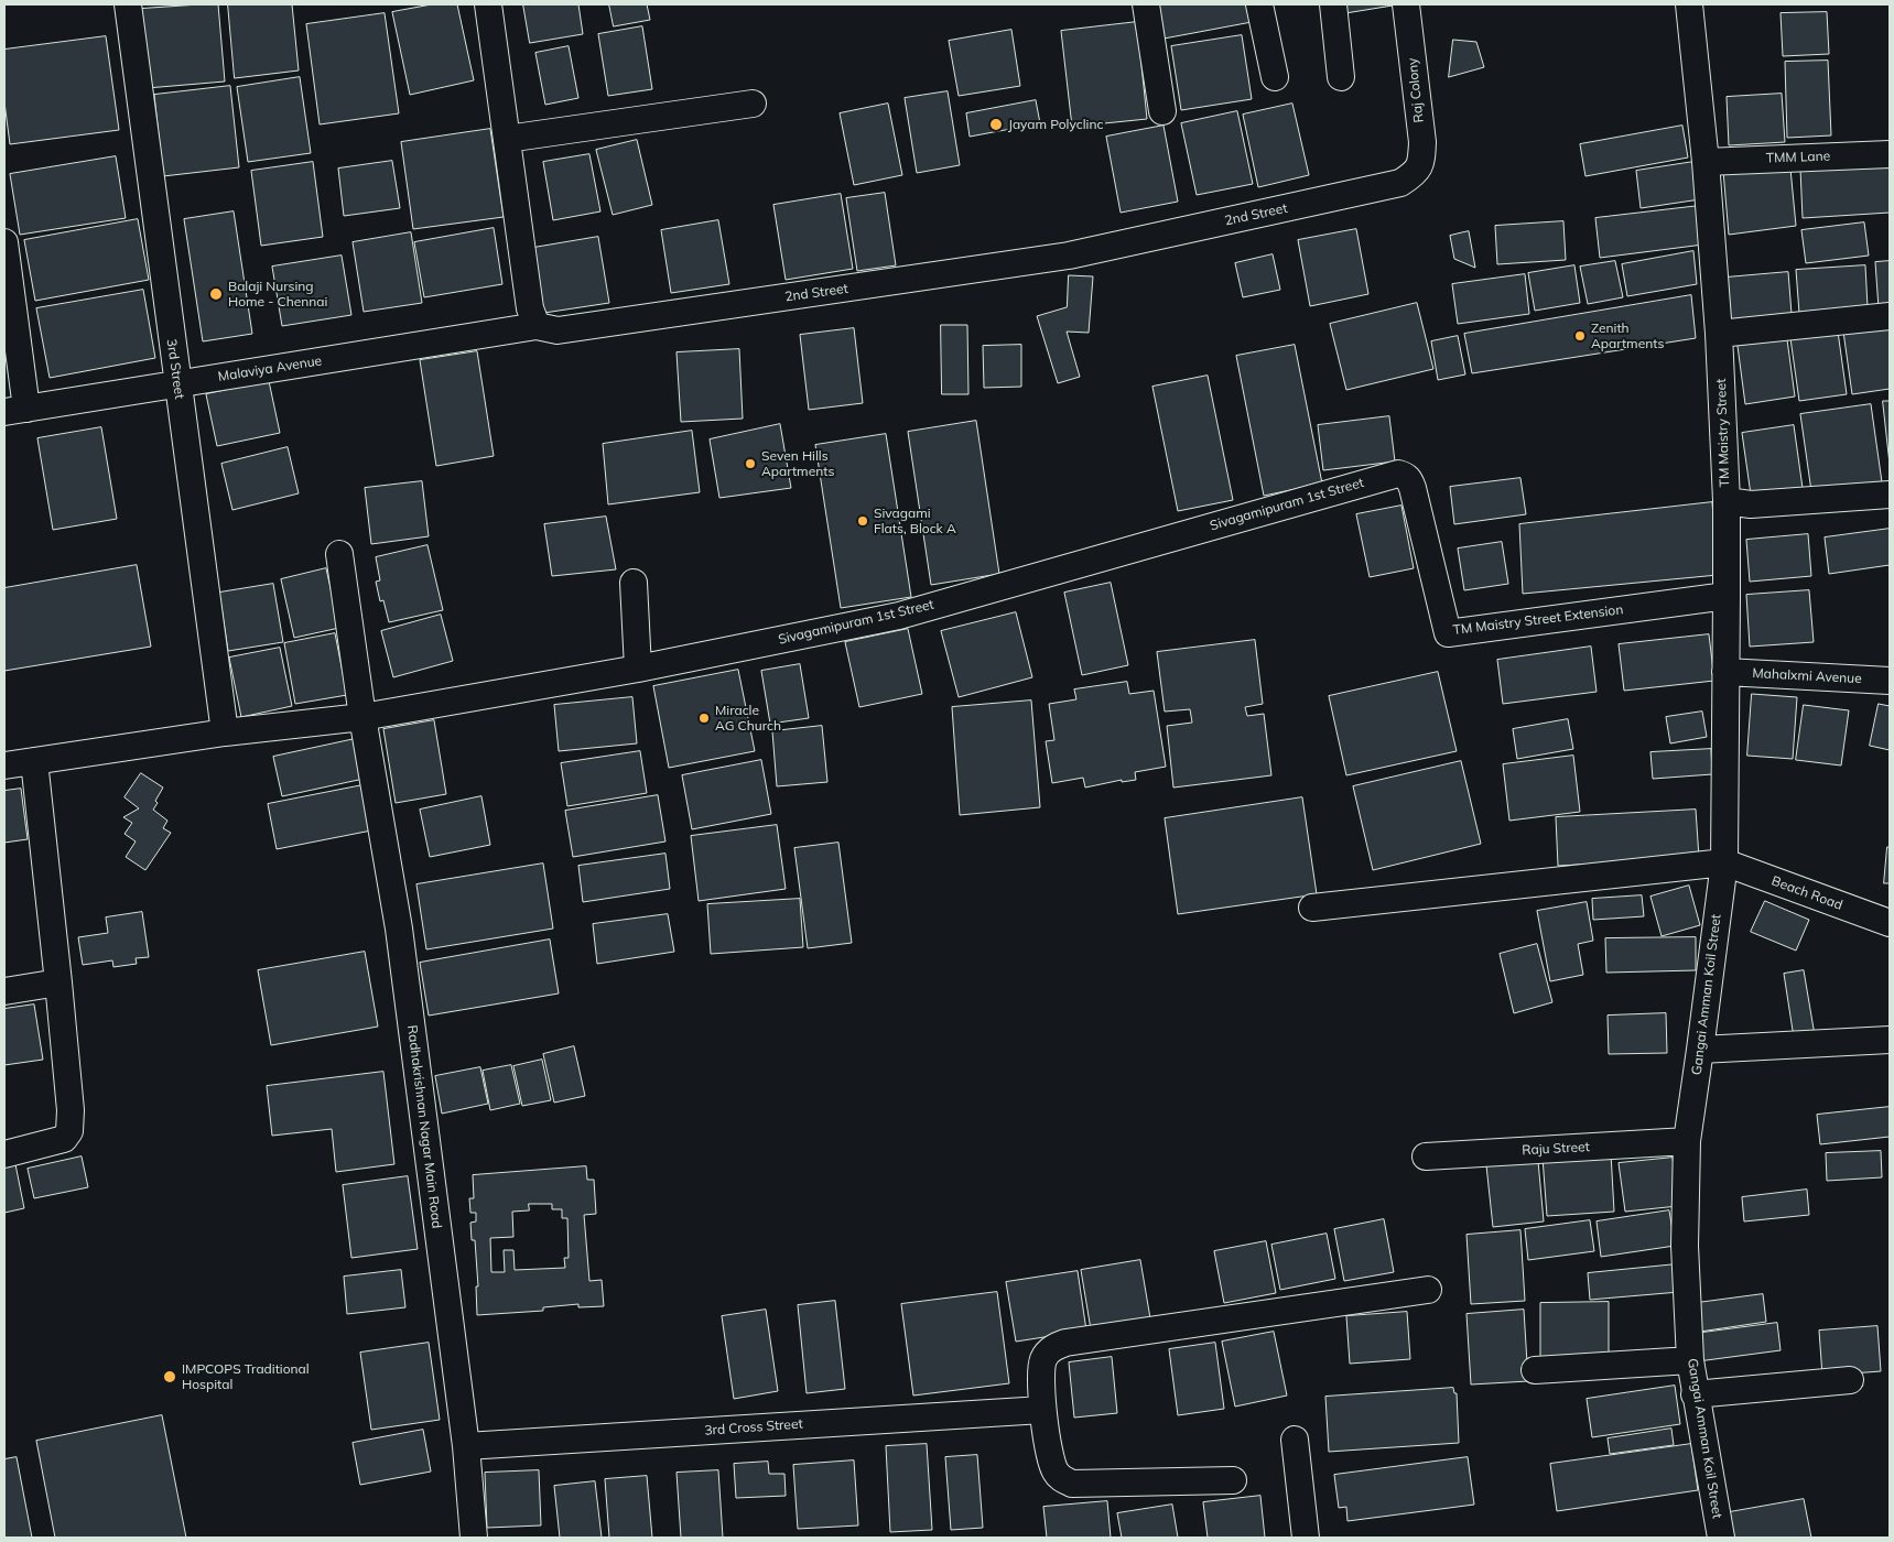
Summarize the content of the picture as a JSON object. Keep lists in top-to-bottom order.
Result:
{
  "streets": {
    "street": [
      "Raj Colony",
      "TMM Lane",
      "2nd Street",
      "3rd Street",
      "Malaviya Avenue",
      "TM Maistry Street",
      "Sivagamipuram 1st Street",
      "TM Maistry Street Extension",
      "Mahalxmi Avenue",
      "Beach Road",
      "Gangai Amman Koil Street",
      "Radhakrishnan Nagar Main Road",
      "Raju Street",
      "3rd Cross Street"
    ]
  },
  "crossings": [
    ["Raj Colony", "2nd Street"],
    ["TMM Lane", "TM Maistry Street"],
    ["2nd Street", "Malaviya Avenue"],
    ["3rd Street", "Malaviya Avenue"],
    ["3rd Street", "Sivagamipuram 1st Street"],
    ["TM Maistry Street", "TM Maistry Street Extension"],
    ["TM Maistry Street", "Mahalxmi Avenue"],
    ["TM Maistry Street", "Beach Road"],
    ["TM Maistry Street", "Gangai Amman Koil Street"],
    ["Sivagamipuram 1st Street", "TM Maistry Street Extension"],
    ["Sivagamipuram 1st Street", "Radhakrishnan Nagar Main Road"],
    ["Beach Road", "Gangai Amman Koil Street"],
    ["Gangai Amman Koil Street", "Raju Street"],
    ["Radhakrishnan Nagar Main Road", "3rd Cross Street"]
  ],
  "places": [
    "Jayam Polyclinc",
    "Balaji Nursing Home - Chennai",
    "Zenith Apartments",
    "Seven Hills Apartments",
    "Sivagami Flats, Block A",
    "Miracle AG Church",
    "IMPCOPS Traditional Hospital"
  ]
}
